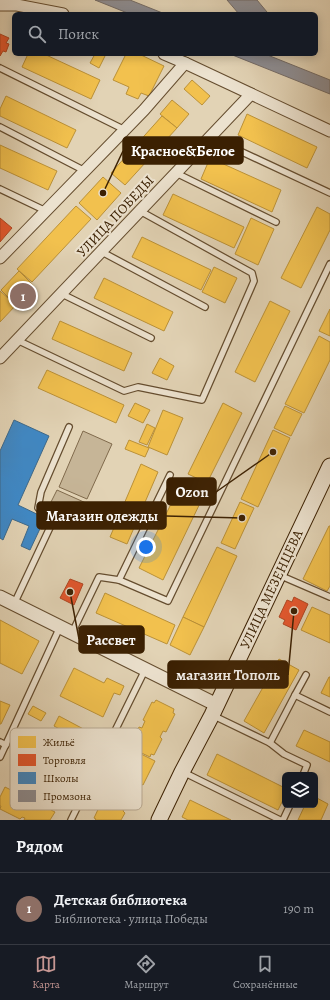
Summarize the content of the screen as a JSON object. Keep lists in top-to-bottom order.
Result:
{
  "streets": {
    "main road": ["УЛИЦА МЕЗЕНЦЕВА"],
    "street": ["УЛИЦА ПОБЕДЫ"]
  },
  "places": [
    "Красное&Белое",
    "Ozon",
    "Магазин одежды",
    "Рассвет",
    "магазин Тополь"
  ],
  "legend": [
    "Жильё",
    "Торговля",
    "Школы",
    "Промзона"
  ],
  "page": {
    "search": "Поиск",
    "pins": "1",
    "heading": "Рядом",
    "list": [
      {
        "mark": "1",
        "name": "Детская библиотека",
        "note": "Библиотека · улица Победы",
        "value": "190 m"
      }
    ],
    "nav": ["Карта", "Маршрут", "Сохранённые"]
  }
}
